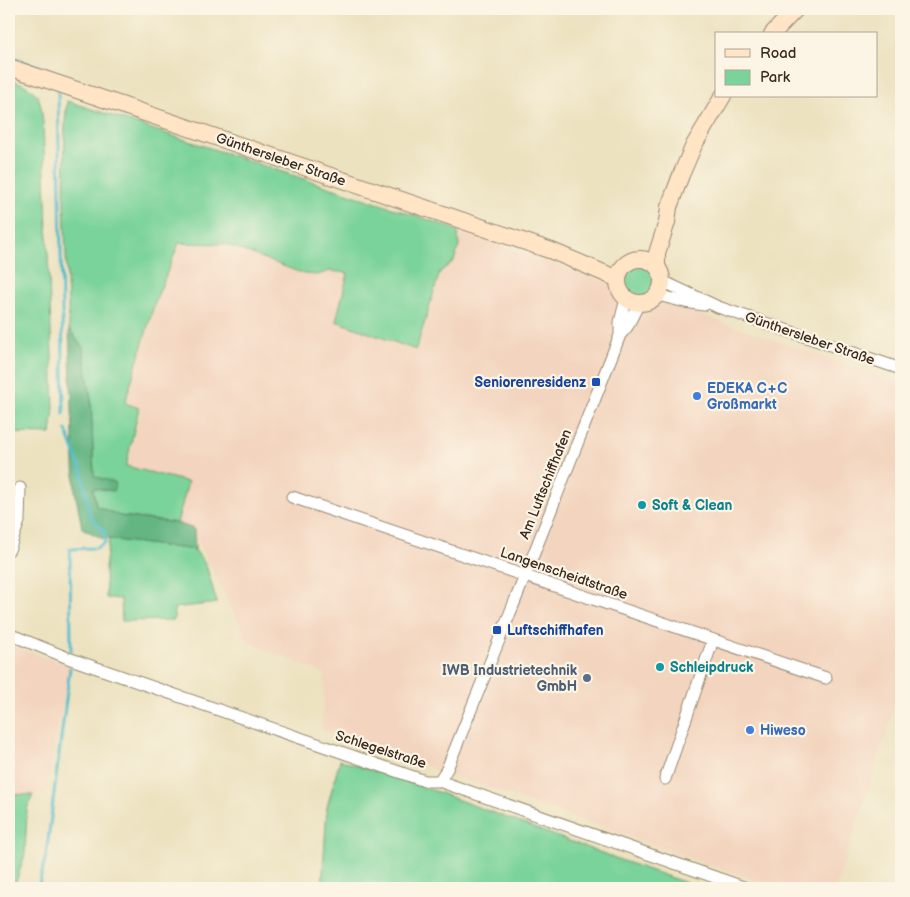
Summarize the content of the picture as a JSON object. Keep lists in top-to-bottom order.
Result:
{
  "streets": {
    "main road": ["Günthersleber Straße"],
    "street": ["Am Luftschiffhafen", "Langenscheidtstraße", "Schlegelstraße"]
  },
  "crossings": [
    ["Günthersleber Straße", "Am Luftschiffhafen"],
    ["Am Luftschiffhafen", "Langenscheidtstraße"],
    ["Am Luftschiffhafen", "Schlegelstraße"]
  ],
  "places": {
    "transit": ["Seniorenresidenz", "Luftschiffhafen"],
    "other": [
      "EDEKA C+C Großmarkt",
      "Soft & Clean",
      "Schleipdruck",
      "IWB Industrietechnik GmbH",
      "Hiweso"
    ]
  },
  "legend": ["Road", "Park"]
}
